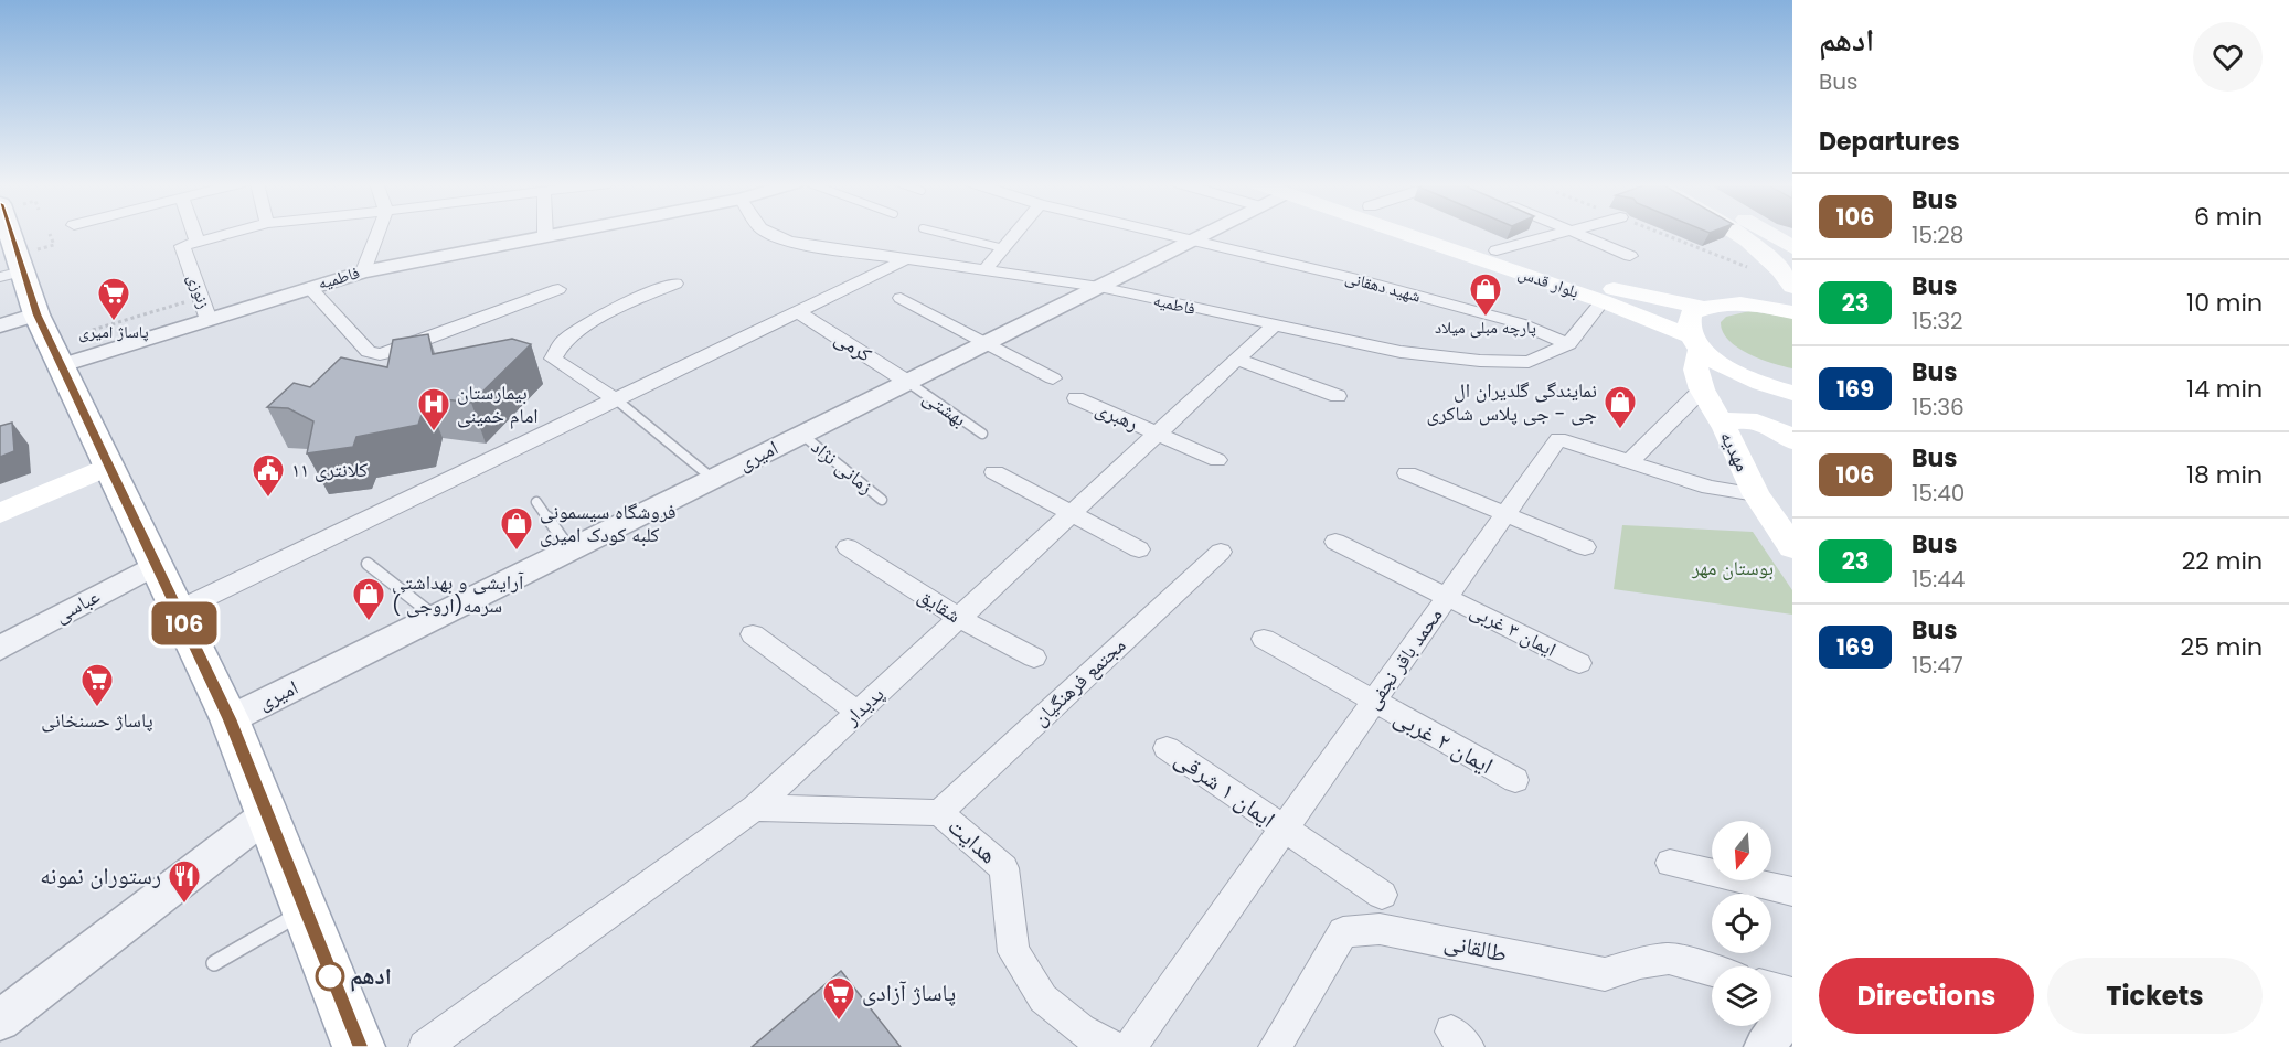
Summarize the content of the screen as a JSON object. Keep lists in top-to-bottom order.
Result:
{
  "streets": {
    "main road": ["بلوار قدس", "مهدیه"],
    "street": [
      "فاطمیه",
      "شهید دهقانی",
      "زنوزی",
      "کرمی",
      "رهبری",
      "امیری",
      "عباسی",
      "شقایق",
      "ایمان ۳ غربی",
      "محمد باقر نجفی",
      "مجتمع فرهنگیان",
      "پدیدار",
      "ایمان ۲ غربی",
      "ایمان ۱ شرقی",
      "هدایت",
      "طالقانی"
    ],
    "lane": ["بهشتی", "زمانی نژاد"]
  },
  "crossings": [
    ["فاطمیه", "بلوار قدس"],
    ["فاطمیه", "شهید دهقانی"],
    ["فاطمیه", "زنوزی"],
    ["فاطمیه", "مهدیه"],
    ["فاطمیه", "امیری"],
    ["فاطمیه", "پدیدار"],
    ["بلوار قدس", "مهدیه"],
    ["شهید دهقانی", "امیری"],
    ["کرمی", "بهشتی"],
    ["کرمی", "امیری"],
    ["بهشتی", "امیری"],
    ["رهبری", "پدیدار"],
    ["مهدیه", "محمد باقر نجفی"],
    ["امیری", "زمانی نژاد"],
    ["شقایق", "پدیدار"],
    ["ایمان ۳ غربی", "محمد باقر نجفی"],
    ["محمد باقر نجفی", "ایمان ۲ غربی"],
    ["محمد باقر نجفی", "ایمان ۱ شرقی"],
    ["مجتمع فرهنگیان", "هدایت"],
    ["پدیدار", "هدایت"]
  ],
  "parks": ["بوستان مهر"],
  "places": {
    "shop": [
      "پارچه مبلی میلاد",
      "نمایندگی گلدیران ال جی - جی پلاس شاکری",
      "فروشگاه سیسمونی کلبه کودک امیری",
      "آرایشی و بهداشتی سرمه(اروجی )"
    ],
    "supermarket": ["پاساژ امیری", "پاساژ حسنخانی", "پاساژ آزادی"],
    "hospital": ["بیمارستان امام خمینی"],
    "public building": ["کلانتری ۱۱"],
    "restaurant": ["رستوران نمونه"],
    "other": ["ادهم"]
  },
  "lines": ["bus line 106"],
  "north": "bottom",
  "page": {
    "on_map": "106",
    "heading": [
      ["ادهم", "Bus"],
      "Departures"
    ],
    "list": [
      {
        "mark": "106",
        "name": "Bus",
        "note": "15:28",
        "value": "6 min"
      },
      {
        "mark": "23",
        "name": "Bus",
        "note": "15:32",
        "value": "10 min"
      },
      {
        "mark": "169",
        "name": "Bus",
        "note": "15:36",
        "value": "14 min"
      },
      {
        "mark": "106",
        "name": "Bus",
        "note": "15:40",
        "value": "18 min"
      },
      {
        "mark": "23",
        "name": "Bus",
        "note": "15:44",
        "value": "22 min"
      },
      {
        "mark": "169",
        "name": "Bus",
        "note": "15:47",
        "value": "25 min"
      }
    ],
    "buttons": ["Directions", "Tickets"]
  }
}
